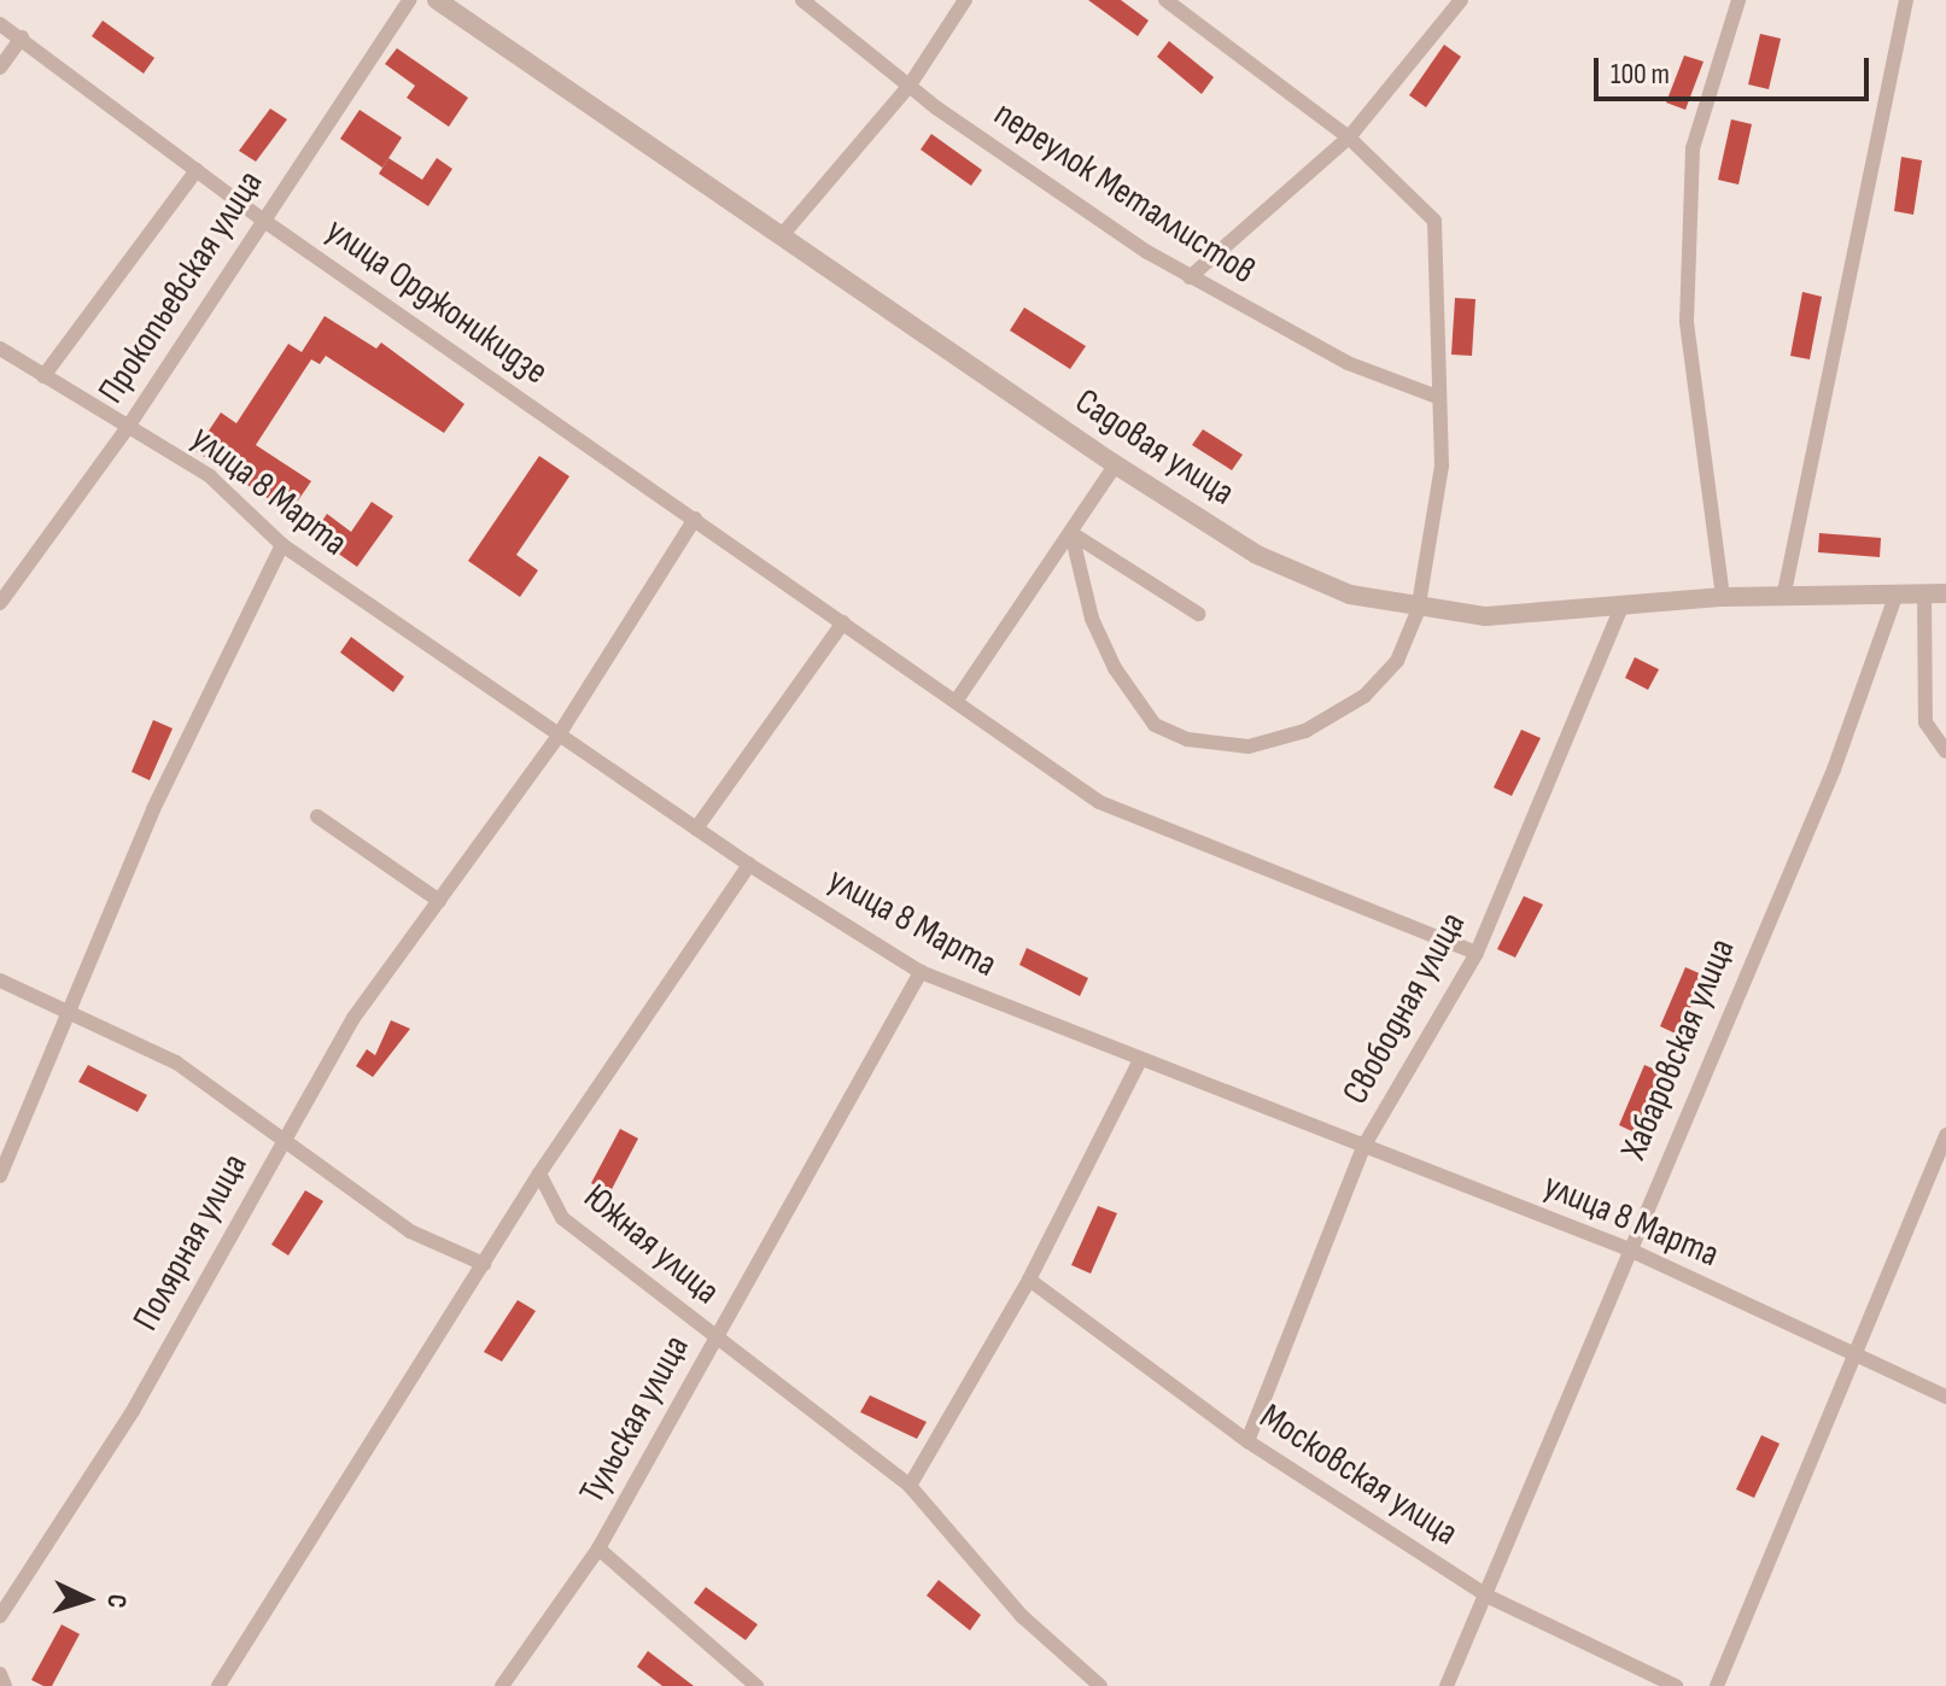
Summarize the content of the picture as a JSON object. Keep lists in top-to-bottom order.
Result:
{
  "streets": {
    "street": [
      "переулок Металлистов",
      "Прокопьевская улица",
      "улица Орджоникидзе",
      "Садовая улица",
      "улица 8 Марта",
      "Свободная улица",
      "Хабаровская улица",
      "Полярная улица",
      "Южная улица",
      "Тульская улица",
      "Московская улица"
    ]
  },
  "crossings": [
    ["Прокопьевская улица", "улица Орджоникидзе"],
    ["Прокопьевская улица", "улица 8 Марта"],
    ["улица Орджоникидзе", "Свободная улица"],
    ["улица Орджоникидзе", "Полярная улица"],
    ["Садовая улица", "Свободная улица"],
    ["Садовая улица", "Хабаровская улица"],
    ["улица 8 Марта", "Свободная улица"],
    ["улица 8 Марта", "Хабаровская улица"],
    ["улица 8 Марта", "Полярная улица"],
    ["улица 8 Марта", "Тульская улица"],
    ["Свободная улица", "Московская улица"],
    ["Хабаровская улица", "Московская улица"],
    ["Южная улица", "Тульская улица"]
  ],
  "scale_bar": "100 m",
  "north": "right"
}
